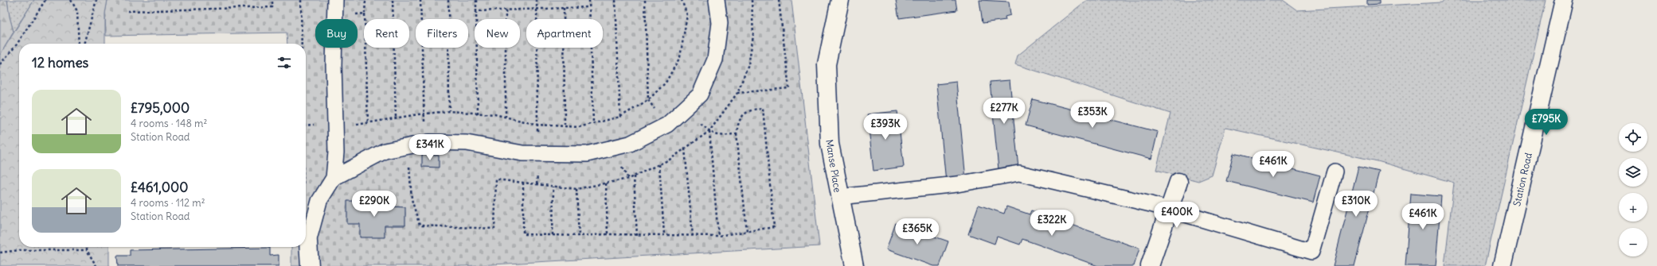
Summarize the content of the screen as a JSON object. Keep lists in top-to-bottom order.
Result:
{
  "streets": {
    "street": ["Manse Place", "Station Road"]
  },
  "page": {
    "chip": [
      "Buy",
      "Rent",
      "Filters",
      "New",
      "Apartment"
    ],
    "heading": "12 homes",
    "list": [
      {
        "name": "£795,000",
        "note": "4 rooms · 148 m² · Station Road"
      },
      {
        "name": "£461,000",
        "note": "4 rooms · 112 m² · Station Road"
      }
    ],
    "price": [
      "£277K",
      "£353K",
      "£795K",
      "£393K",
      "£341K",
      "£461K",
      "£290K",
      "£310K",
      "£400K",
      "£461K",
      "£322K",
      "£365K"
    ],
    "map_buttons": ["+", "−"]
  }
}
